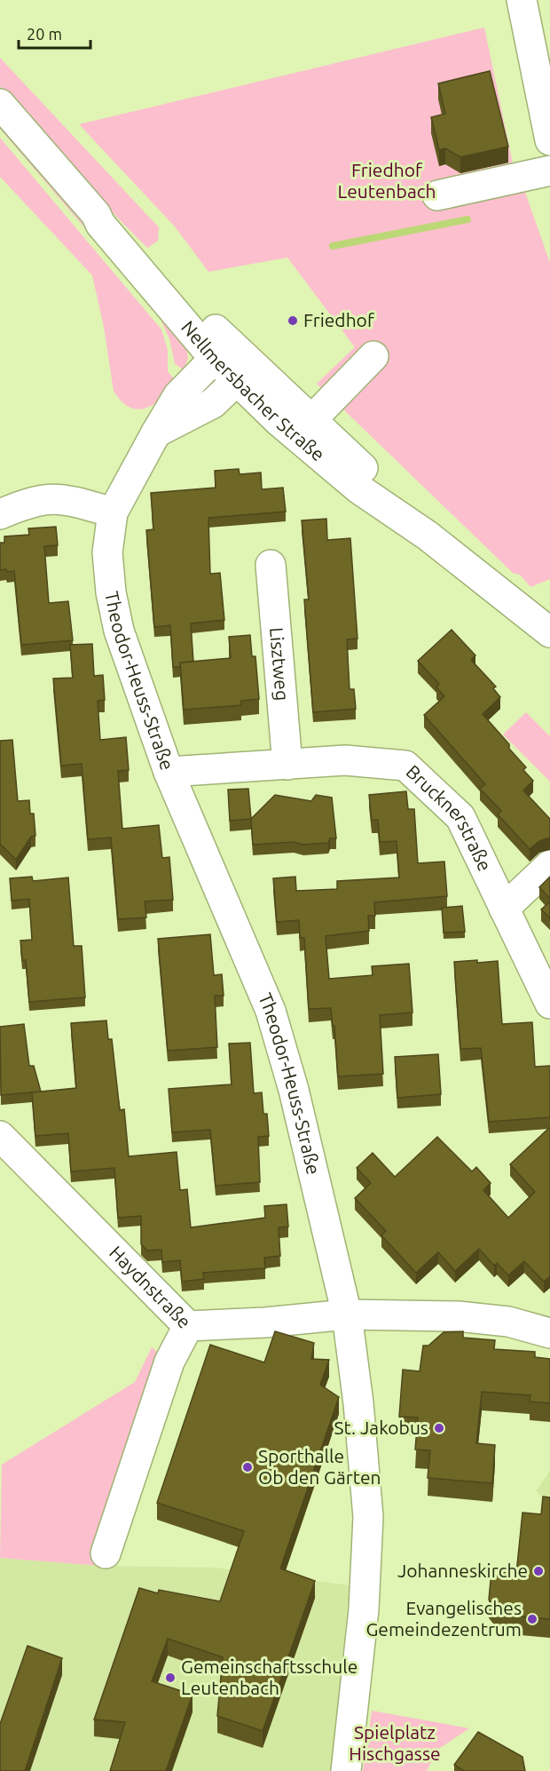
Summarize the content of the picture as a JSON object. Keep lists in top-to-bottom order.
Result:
{
  "streets": {
    "street": [
      "Nellmersbacher Straße",
      "Lisztweg",
      "Theodor-Heuss-Straße",
      "Brucknerstraße",
      "Haydnstraße"
    ]
  },
  "crossings": [
    ["Nellmersbacher Straße", "Theodor-Heuss-Straße"],
    ["Lisztweg", "Brucknerstraße"],
    ["Theodor-Heuss-Straße", "Brucknerstraße"],
    ["Theodor-Heuss-Straße", "Haydnstraße"]
  ],
  "parks": ["Friedhof Leutenbach", "Spielplatz Hischgasse"],
  "places": [
    "Friedhof",
    "St. Jakobus",
    "Sporthalle Ob den Gärten",
    "Johanneskirche",
    "Evangelisches Gemeindezentrum",
    "Gemeinschaftsschule Leutenbach"
  ],
  "scale_bar": "20 m"
}
